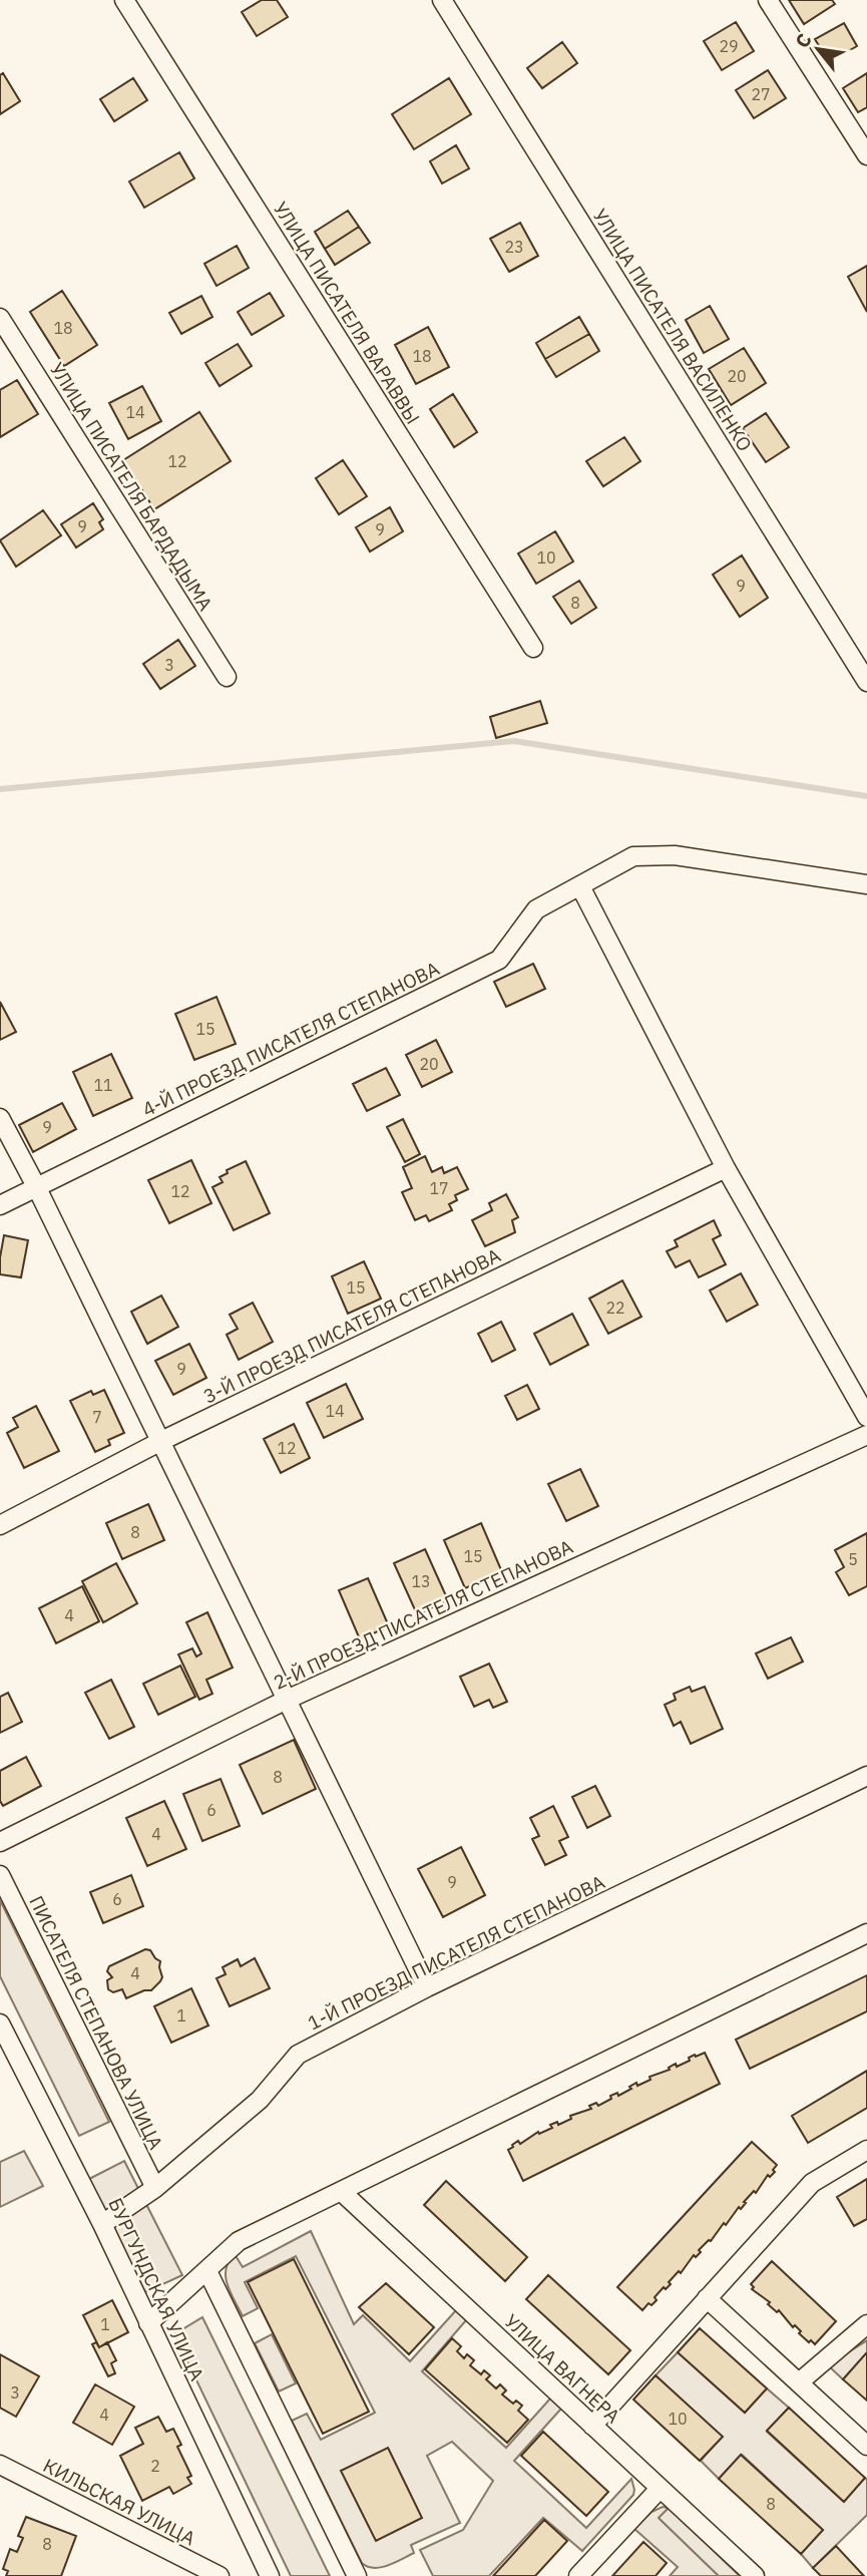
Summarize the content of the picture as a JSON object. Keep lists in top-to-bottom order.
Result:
{
  "streets": {
    "street": [
      "УЛИЦА ПИСАТЕЛЯ ВАРАВВЫ",
      "УЛИЦА ПИСАТЕЛЯ ВАСИЛЕНКО",
      "УЛИЦА ПИСАТЕЛЯ БАРДАДЫМА",
      "4-Й ПРОЕЗД ПИСАТЕЛЯ СТЕПАНОВА",
      "3-Й ПРОЕЗД ПИСАТЕЛЯ СТЕПАНОВА",
      "2-Й ПРОЕЗД ПИСАТЕЛЯ СТЕПАНОВА",
      "1-Й ПРОЕЗД ПИСАТЕЛЯ СТЕПАНОВА",
      "ПИСАТЕЛЯ СТЕПАНОВА УЛИЦА",
      "БУРГУНДСКАЯ УЛИЦА",
      "УЛИЦА ВАГНЕРА",
      "КИЛЬСКАЯ УЛИЦА"
    ]
  },
  "crossings": [
    ["1-Й ПРОЕЗД ПИСАТЕЛЯ СТЕПАНОВА", "ПИСАТЕЛЯ СТЕПАНОВА УЛИЦА"],
    ["1-Й ПРОЕЗД ПИСАТЕЛЯ СТЕПАНОВА", "БУРГУНДСКАЯ УЛИЦА"]
  ],
  "house_numbers": [
    "29",
    "27",
    "23",
    "18",
    "18",
    "20",
    "14",
    "12",
    "9",
    "9",
    "10",
    "9",
    "8",
    "3",
    "15",
    "20",
    "11",
    "9",
    "17",
    "12",
    "15",
    "22",
    "9",
    "14",
    "7",
    "12",
    "8",
    "15",
    "5",
    "13",
    "4",
    "8",
    "6",
    "4",
    "9",
    "6",
    "4",
    "1",
    "1",
    "3",
    "4",
    "10",
    "2",
    "8",
    "8"
  ],
  "north": "top left"
}
